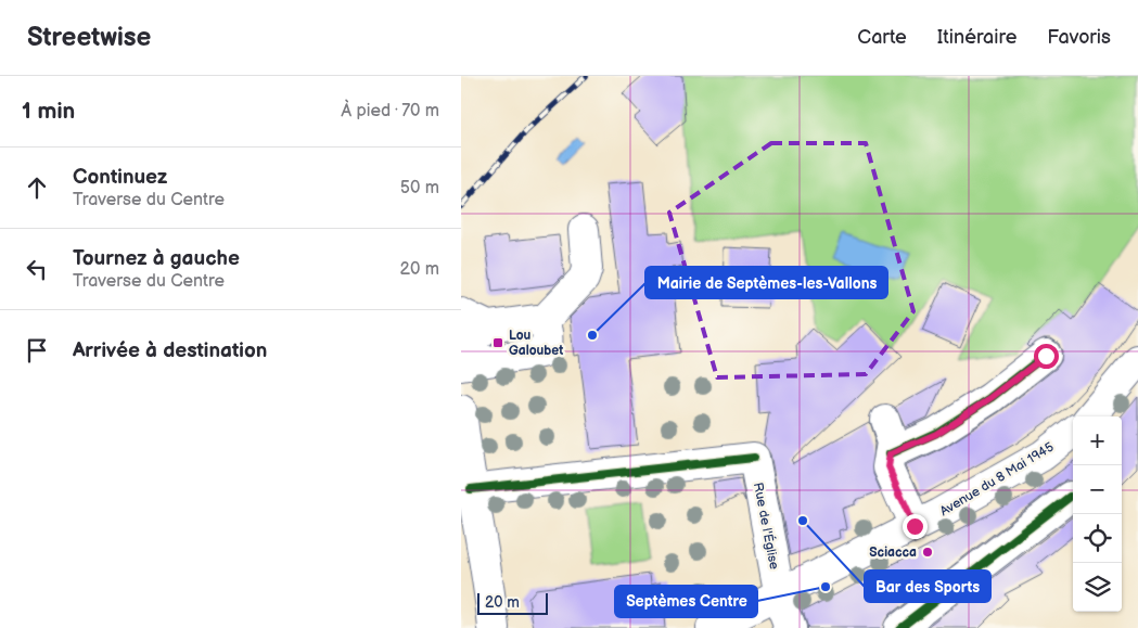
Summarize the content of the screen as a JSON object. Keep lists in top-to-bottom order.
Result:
{
  "streets": {
    "street": ["Avenue du 8 Mai 1945", "Rue de l'Église"]
  },
  "crossings": [
    ["Avenue du 8 Mai 1945", "Rue de l'Église"]
  ],
  "places": {
    "other": [
      "Mairie de Septèmes-les-Vallons",
      "Bar des Sports",
      "Sciacca",
      "Septèmes Centre"
    ],
    "transit": ["Lou Galoubet"]
  },
  "scale_bar": "20 m",
  "page": {
    "header": "Streetwise",
    "nav": ["Carte", "Itinéraire", "Favoris"],
    "heading": ["1 min", "À pied · 70 m"],
    "list": [
      ["Continuez", "Traverse du Centre", "50 m"],
      ["Tournez à gauche", "Traverse du Centre", "20 m"],
      "Arrivée à destination"
    ],
    "map_buttons": ["+", "−"],
    "scale": "20 m"
  }
}
